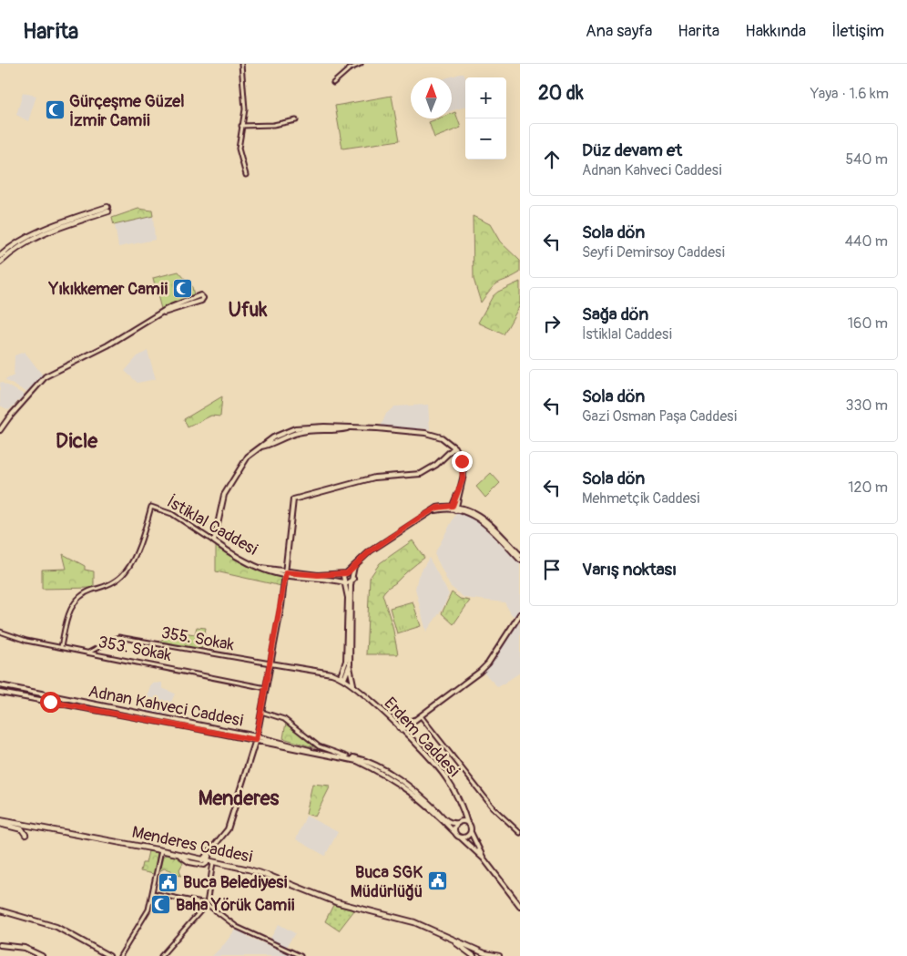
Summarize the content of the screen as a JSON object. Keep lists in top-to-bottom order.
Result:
{
  "streets": {
    "main road": [
      "İstiklal Caddesi",
      "Adnan Kahveci Caddesi",
      "Erdem Caddesi",
      "Menderes Caddesi"
    ],
    "street": ["355. Sokak", "353. Sokak"]
  },
  "crossings": [
    ["İstiklal Caddesi", "353. Sokak"],
    ["355. Sokak", "353. Sokak"]
  ],
  "districts": ["Ufuk", "Dicle", "Menderes"],
  "places": {
    "mosque": ["Gürçeşme Güzel İzmir Camii", "Yıkıkkemer Camii", "Baha Yörük Camii"],
    "public building": ["Buca SGK Müdürlüğü", "Buca Belediyesi"]
  },
  "north": "top",
  "page": {
    "header": "Harita",
    "nav": [
      "Ana sayfa",
      "Harita",
      "Hakkında",
      "İletişim"
    ],
    "heading": ["20 dk", "Yaya · 1.6 km"],
    "map_buttons": ["+", "−"],
    "list": [
      ["Düz devam et", "Adnan Kahveci Caddesi", "540 m"],
      ["Sola dön", "Seyfi Demirsoy Caddesi", "440 m"],
      ["Sağa dön", "İstiklal Caddesi", "160 m"],
      ["Sola dön", "Gazi Osman Paşa Caddesi", "330 m"],
      ["Sola dön", "Mehmetçik Caddesi", "120 m"],
      "Varış noktası"
    ]
  }
}
